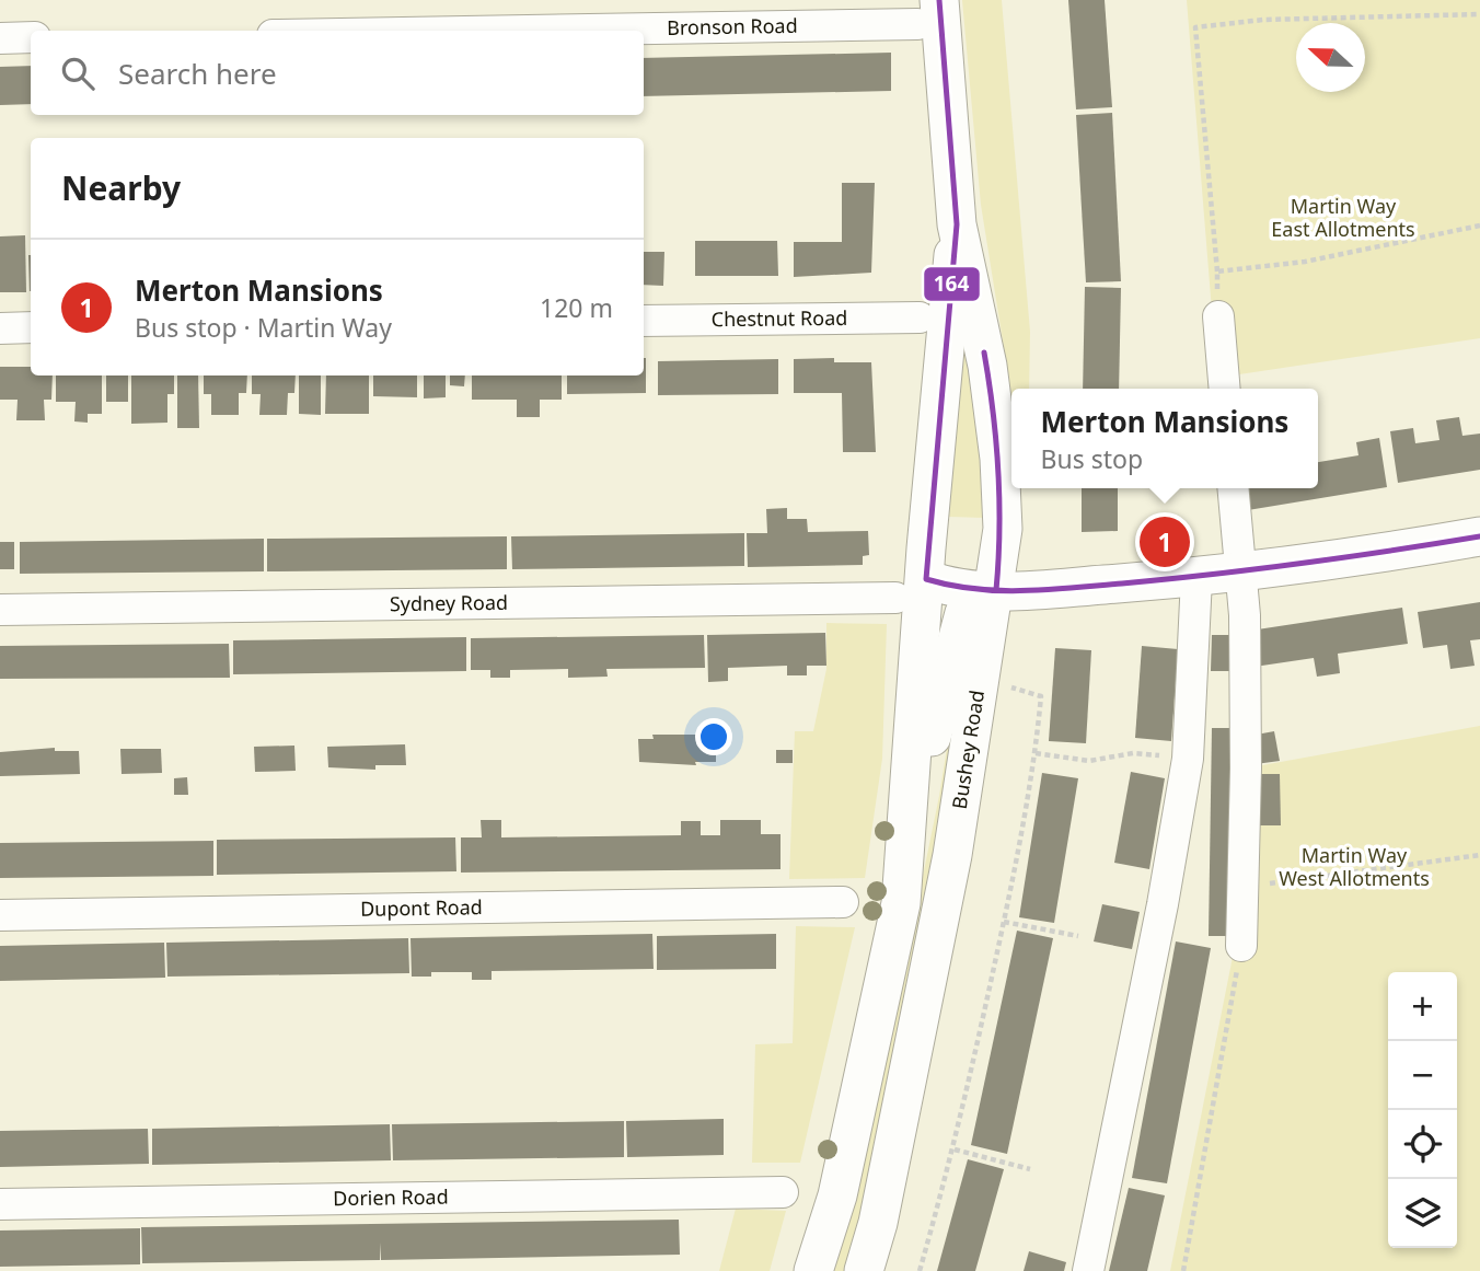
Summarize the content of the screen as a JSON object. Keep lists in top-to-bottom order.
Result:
{
  "streets": {
    "main road": ["Bushey Road"],
    "street": [
      "Bronson Road",
      "Chestnut Road",
      "Sydney Road",
      "Dupont Road",
      "Dorien Road"
    ]
  },
  "crossings": [
    ["Bronson Road", "Bushey Road"],
    ["Sydney Road", "Bushey Road"]
  ],
  "parks": ["Martin Way East Allotments", "Martin Way West Allotments"],
  "lines": ["transit line 164"],
  "north": "left",
  "page": {
    "search": "Search here",
    "heading": "Nearby",
    "list": [
      {
        "mark": "1",
        "name": "Merton Mansions",
        "note": "Bus stop · Martin Way",
        "value": "120 m"
      }
    ],
    "popup": ["Merton Mansions", "Bus stop"],
    "pins": "1",
    "map_buttons": ["+", "−"]
  }
}
